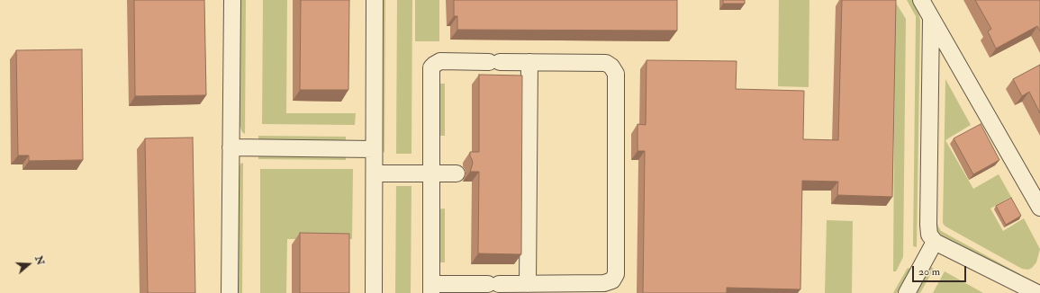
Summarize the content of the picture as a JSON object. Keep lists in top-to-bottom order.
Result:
{
  "scale_bar": "20 m",
  "north": "right"
}
